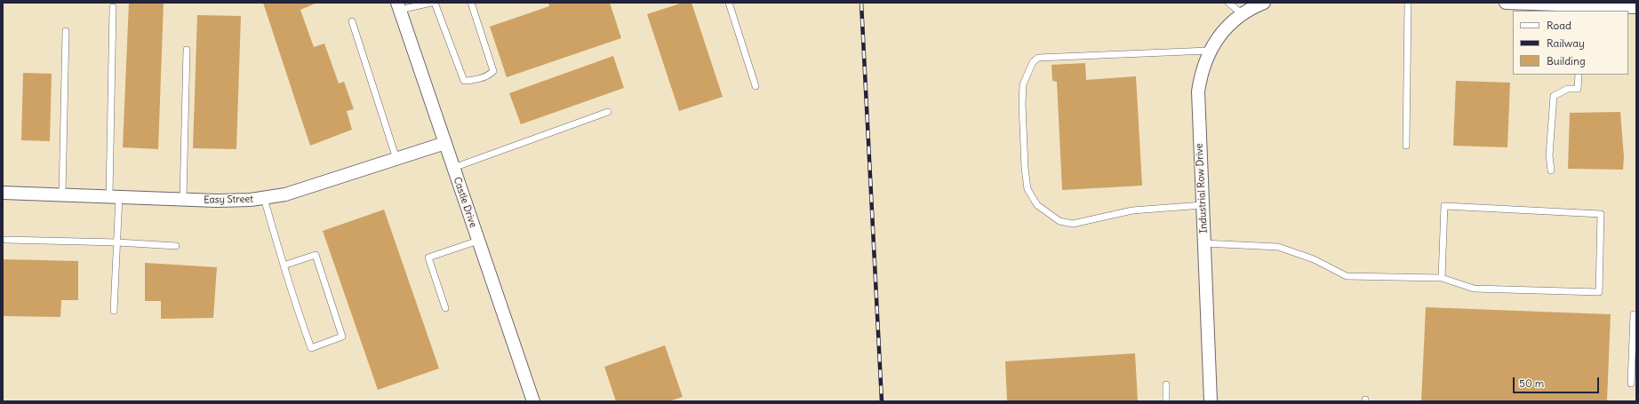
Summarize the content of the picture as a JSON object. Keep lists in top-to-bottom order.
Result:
{
  "streets": {
    "street": ["Industrial Row Drive", "Easy Street", "Castle Drive"]
  },
  "crossings": [
    ["Easy Street", "Castle Drive"]
  ],
  "legend": ["Road", "Railway", "Building"],
  "scale_bar": "50 m"
}
